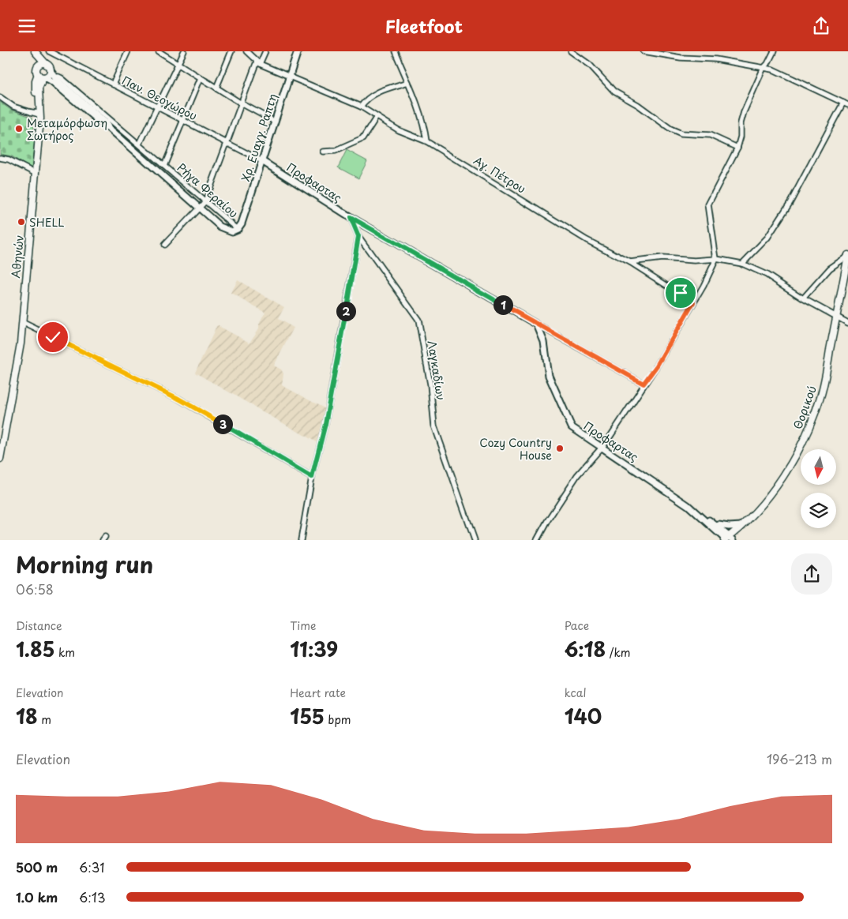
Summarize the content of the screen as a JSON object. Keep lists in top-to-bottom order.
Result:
{
  "streets": {
    "main road": ["Αθηνών", "Θορικού"],
    "street": [
      "Παν. Θεογώρου",
      "Χρ. Ευαγγ. Ραπτη",
      "Αγ. Πέτρου",
      "Προφαρτας",
      "Ρήγα Φεραίου",
      "Λαγκαδίων"
    ]
  },
  "crossings": [
    ["Παν. Θεογώρου", "Χρ. Ευαγγ. Ραπτη"],
    ["Παν. Θεογώρου", "Προφαρτας"],
    ["Χρ. Ευαγγ. Ραπτη", "Αγ. Πέτρου"],
    ["Χρ. Ευαγγ. Ραπτη", "Προφαρτας"],
    ["Χρ. Ευαγγ. Ραπτη", "Ρήγα Φεραίου"],
    ["Προφαρτας", "Λαγκαδίων"],
    ["Προφαρτας", "Θορικού"],
    ["Ρήγα Φεραίου", "Αθηνών"]
  ],
  "places": ["Μεταμόρφωση Σωτήρος", "SHELL", "Cozy Country House"],
  "north": "bottom",
  "page": {
    "header": "Fleetfoot",
    "pins": ["1", "2", "3"],
    "heading": ["Morning run", "06:58"],
    "stats": [
      ["Distance", "1.85 km"],
      ["Time", "11:39"],
      ["Pace", "6:18 /km"],
      ["Elevation", "18 m"],
      ["Heart rate", "155 bpm"],
      ["kcal", "140"]
    ],
    "chart": ["Elevation", "196–213 m"],
    "list": [
      {
        "name": "500 m",
        "note": "6:31"
      },
      {
        "name": "1.0 km",
        "note": "6:13"
      }
    ]
  }
}
